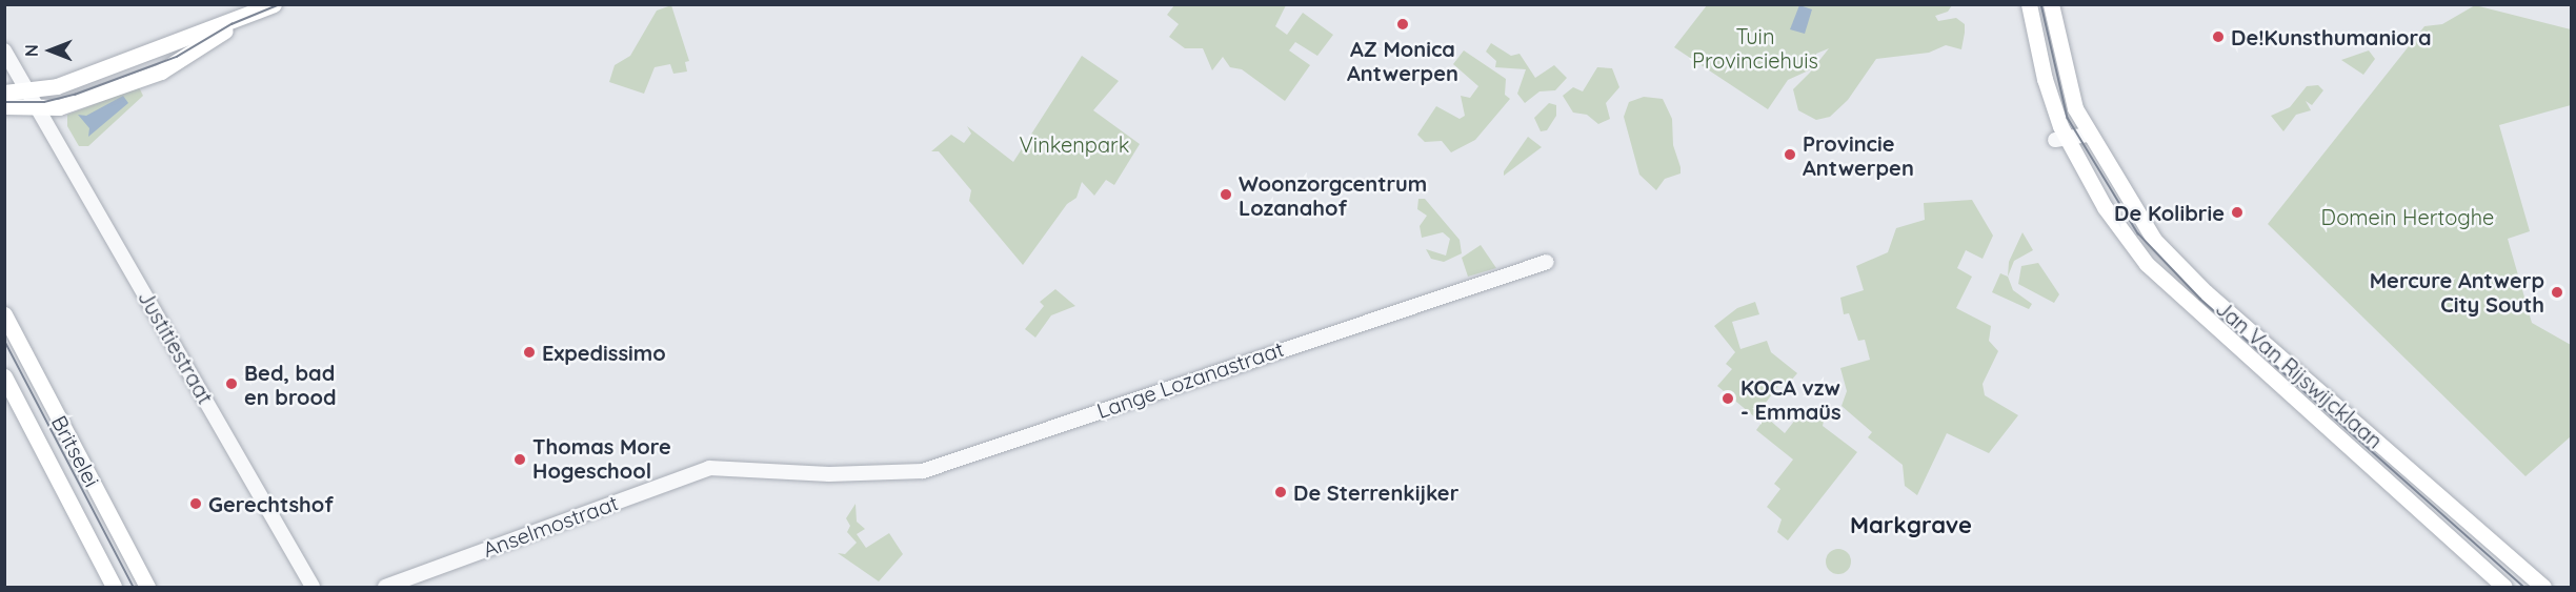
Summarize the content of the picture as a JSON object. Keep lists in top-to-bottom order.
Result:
{
  "streets": {
    "main road": ["Jan Van Rijswijcklaan", "Britselei"],
    "street": ["Justitiestraat", "Lange Lozanastraat", "Anselmostraat"]
  },
  "crossings": [
    ["Lange Lozanastraat", "Anselmostraat"]
  ],
  "districts": ["Markgrave"],
  "parks": ["Tuin Provinciehuis", "Vinkenpark", "Domein Hertoghe"],
  "places": [
    "AZ Monica Antwerpen",
    "De!Kunsthumaniora",
    "Provincie Antwerpen",
    "Woonzorgcentrum Lozanahof",
    "De Kolibrie",
    "Mercure Antwerp City South",
    "Expedissimo",
    "Bed, bad en brood",
    "KOCA vzw - Emmaüs",
    "Thomas More Hogeschool",
    "De Sterrenkijker",
    "Gerechtshof"
  ],
  "north": "left"
}
